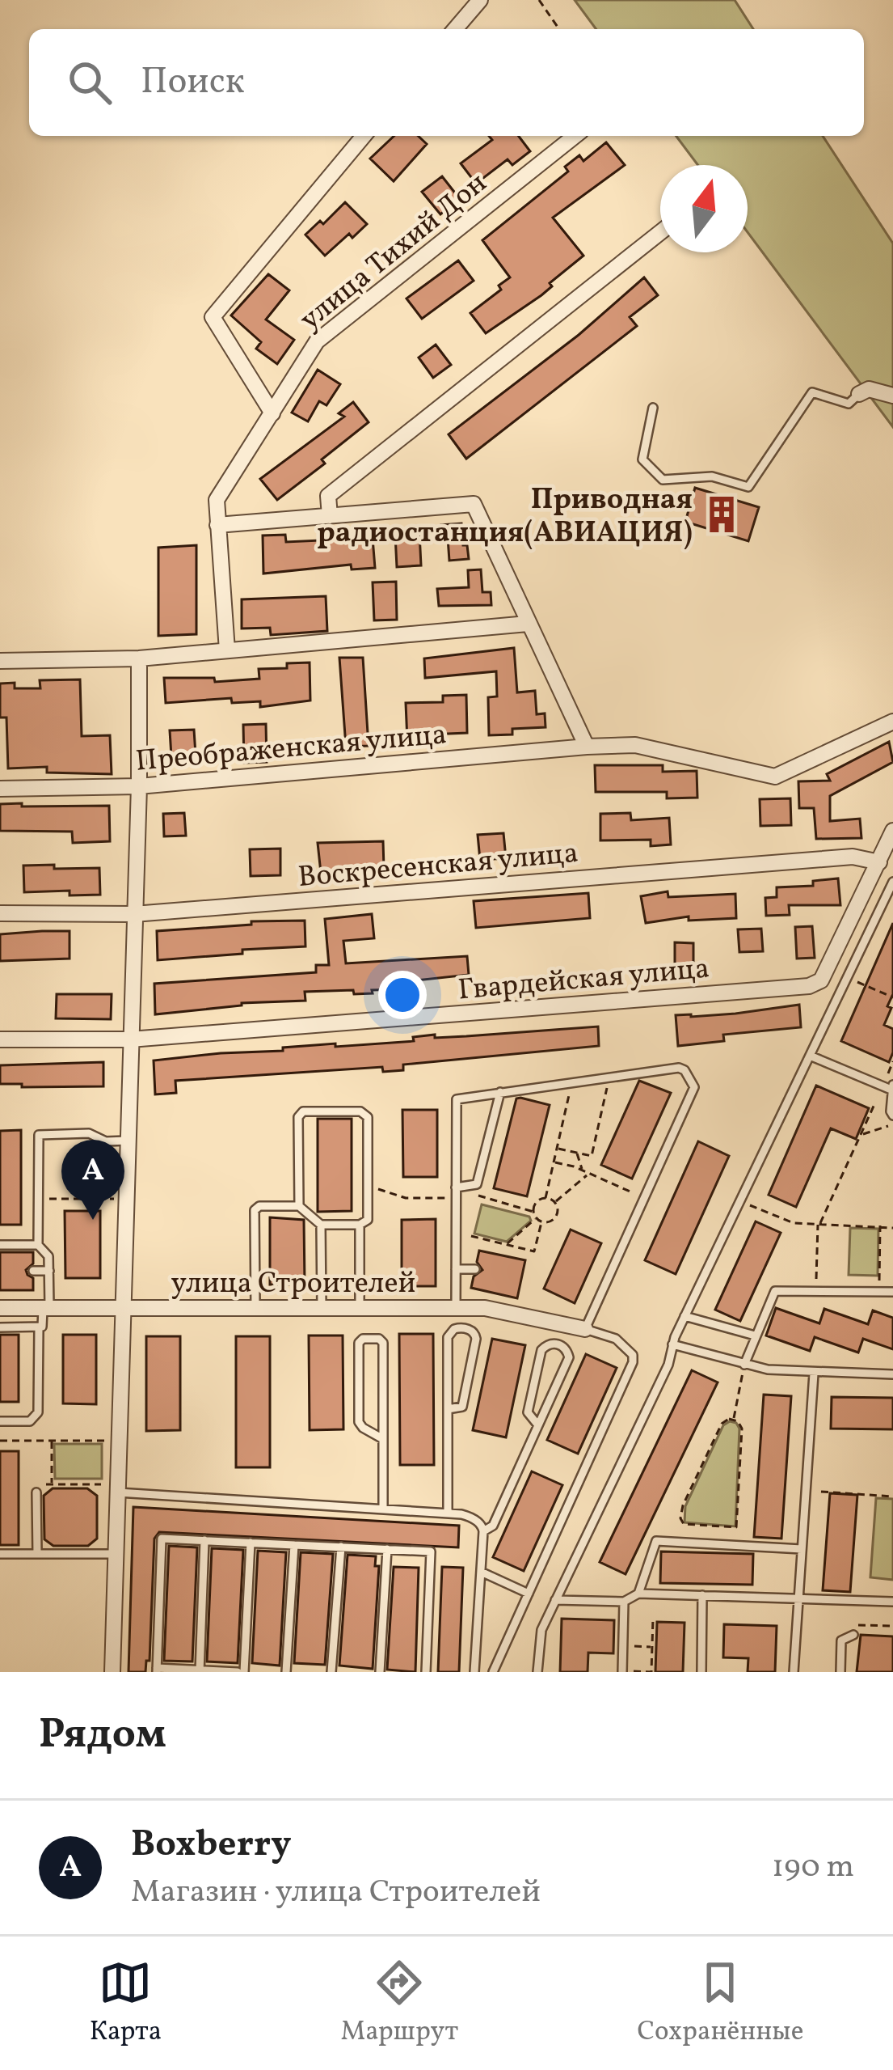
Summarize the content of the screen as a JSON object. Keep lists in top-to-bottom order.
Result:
{
  "streets": {
    "street": [
      "улица Тихий Дон",
      "Преображенская улица",
      "Воскресенская улица",
      "Гвардейская улица",
      "улица Строителей"
    ]
  },
  "crossings": [
    ["Воскресенская улица", "Гвардейская улица"]
  ],
  "places": {
    "building": ["Приводная радиостанция(АВИАЦИЯ)"]
  },
  "north": "top",
  "page": {
    "search": "Поиск",
    "pins": "A",
    "heading": "Рядом",
    "list": [
      {
        "mark": "A",
        "name": "Boxberry",
        "note": "Магазин · улица Строителей",
        "value": "190 m"
      }
    ],
    "nav": ["Карта", "Маршрут", "Сохранённые"]
  }
}
